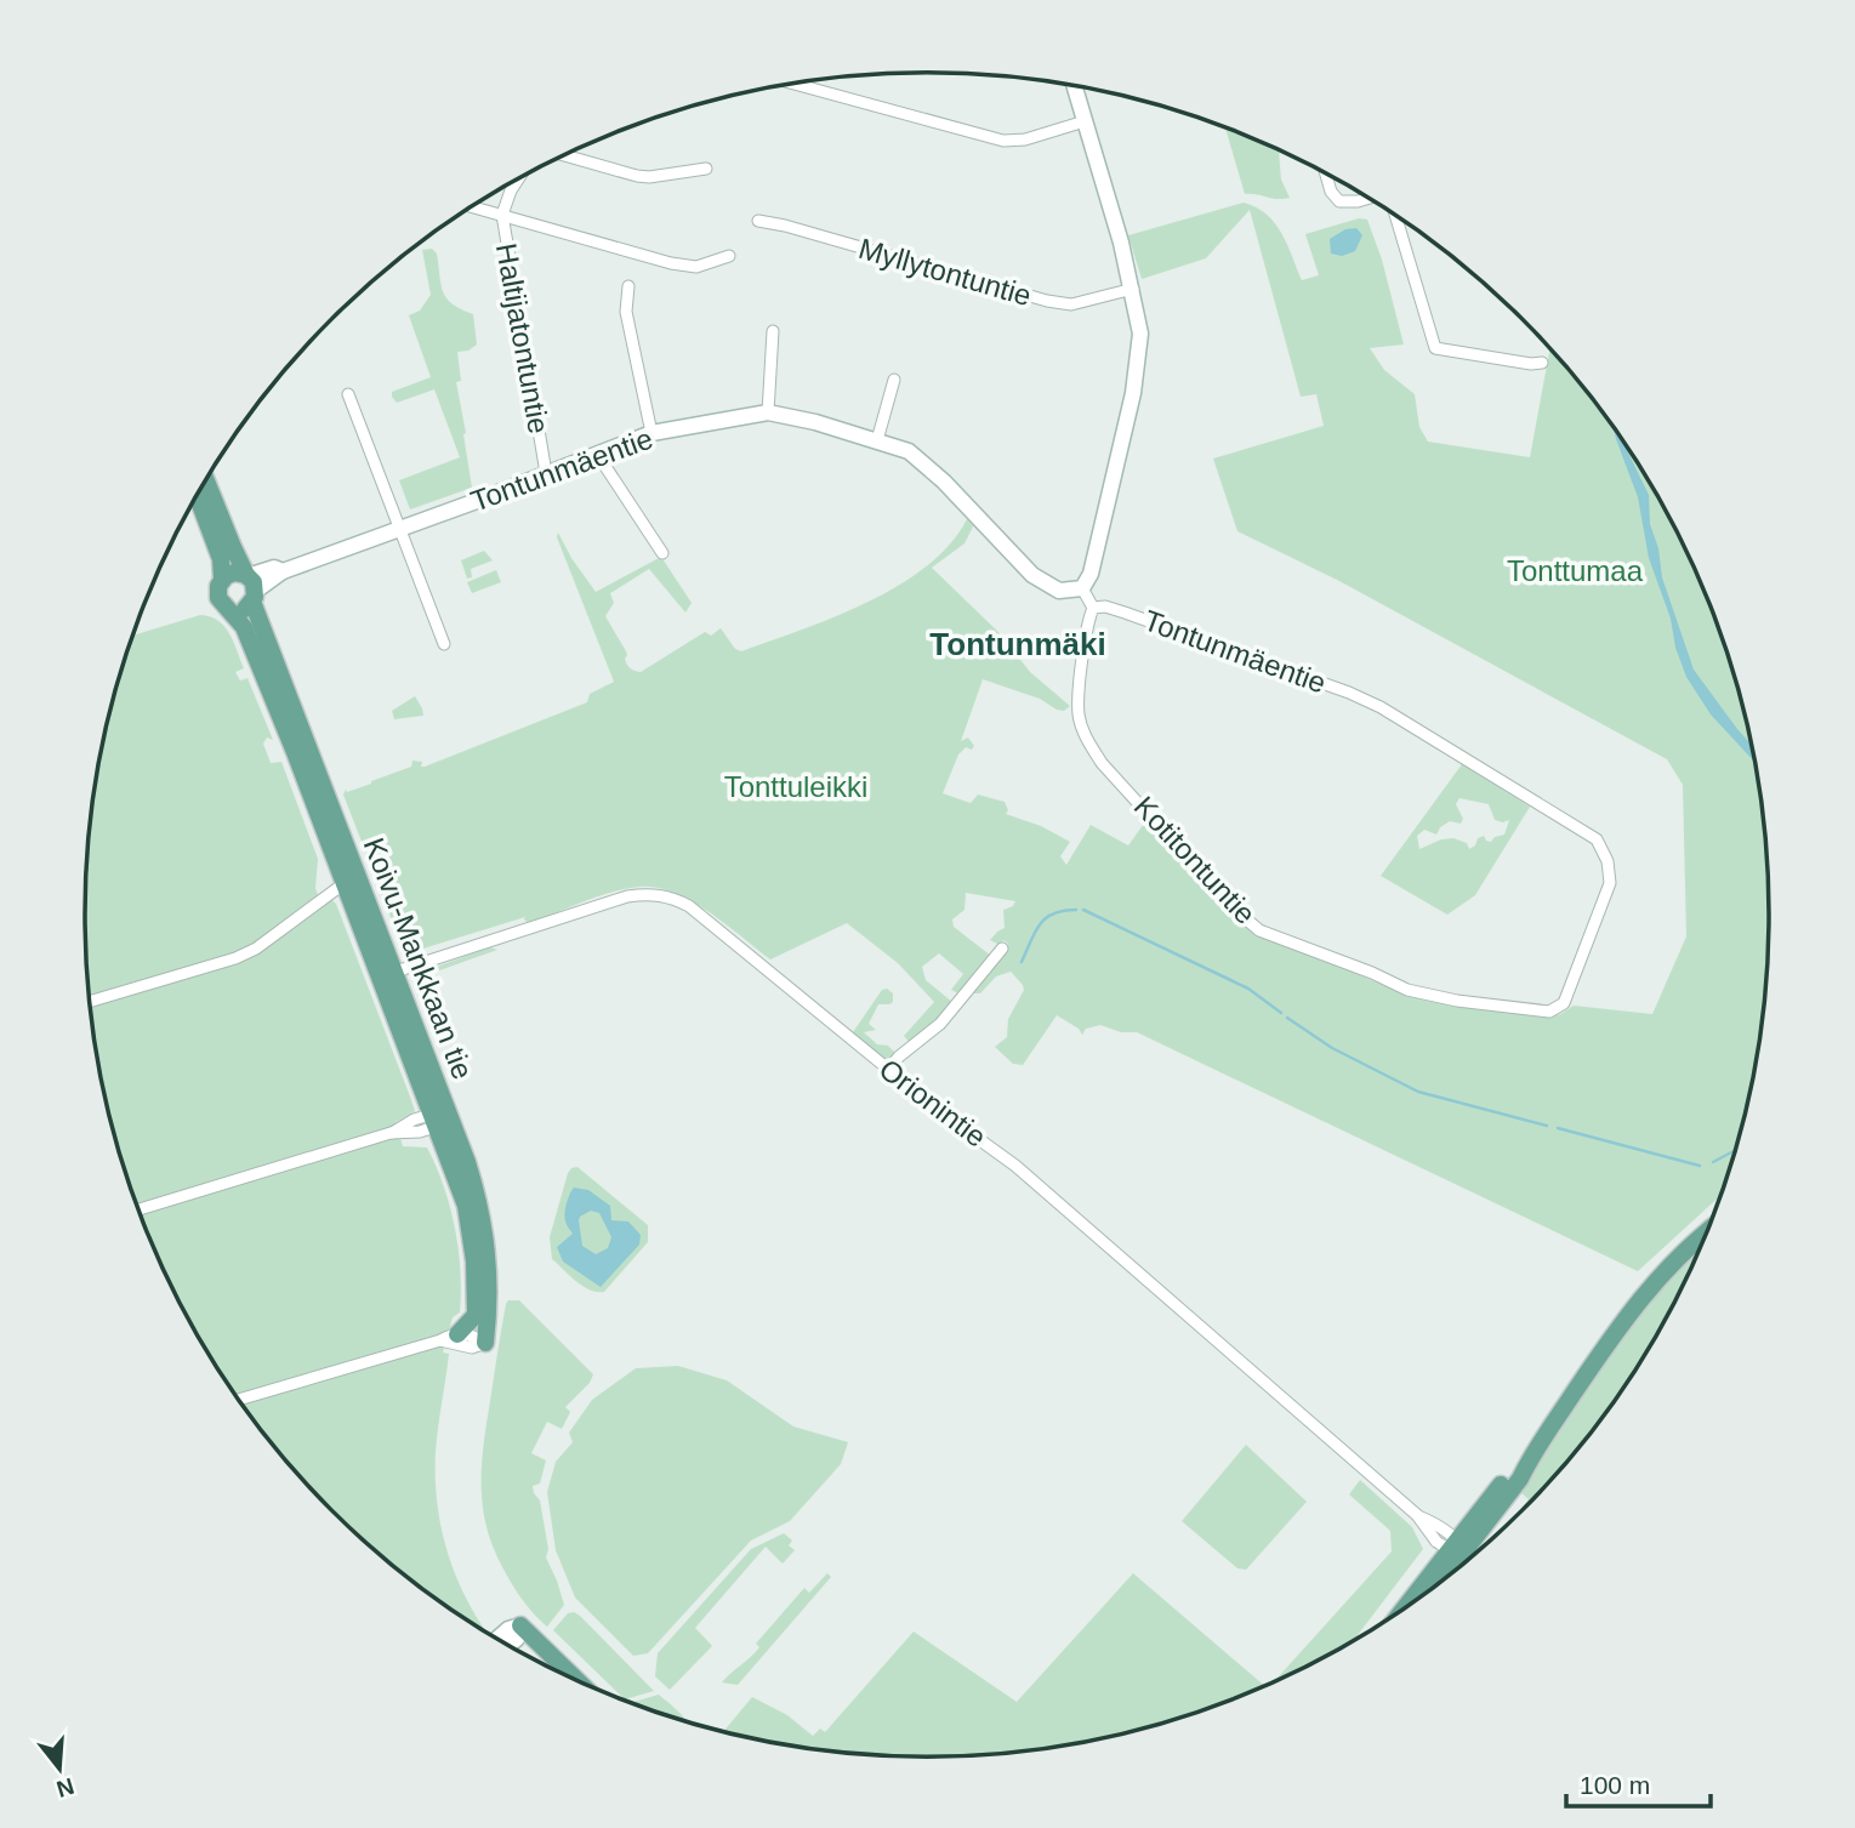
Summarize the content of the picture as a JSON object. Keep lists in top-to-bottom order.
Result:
{
  "streets": {
    "main road": ["Koivu-Mankkaan tie"],
    "street": [
      "Myllytontuntie",
      "Haltijatontuntie",
      "Tontunmäentie",
      "Kotitontuntie",
      "Orionintie"
    ]
  },
  "crossings": [
    ["Haltijatontuntie", "Tontunmäentie"],
    ["Tontunmäentie", "Kotitontuntie"],
    ["Tontunmäentie", "Koivu-Mankkaan tie"],
    ["Koivu-Mankkaan tie", "Orionintie"]
  ],
  "districts": ["Tontunmäki"],
  "parks": ["Tonttumaa", "Tonttuleikki"],
  "scale_bar": "100 m",
  "north": "bottom"
}
